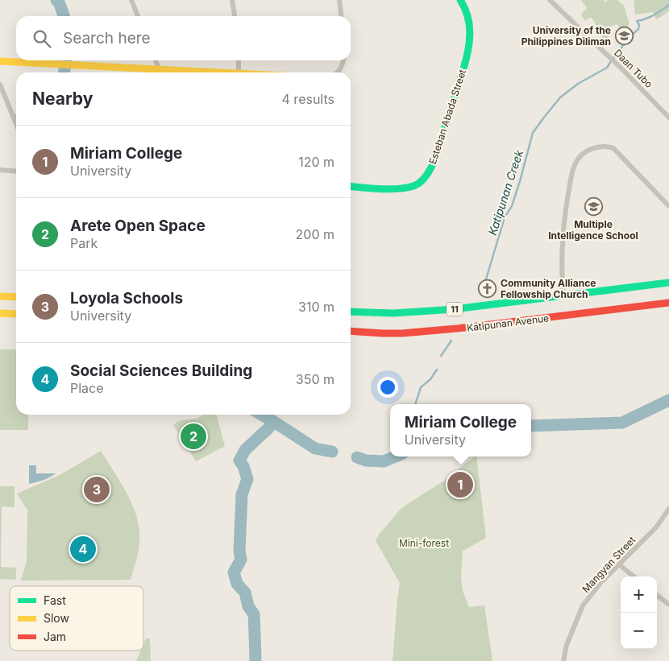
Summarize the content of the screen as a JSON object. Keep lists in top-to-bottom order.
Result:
{
  "streets": {
    "main road": ["Esteban Abada Street", "11", "Katipunan Avenue"],
    "street": ["Daan Tubo", "Mangyan Street"]
  },
  "water": ["Katipunan Creek"],
  "parks": ["Mini-forest"],
  "places": {
    "school or university": ["University of the Philippines Diliman", "Multiple Intelligence School"],
    "church": ["Community Alliance Fellowship Church"]
  },
  "legend": ["Fast", "Slow", "Jam"],
  "page": {
    "search": "Search here",
    "heading": ["Nearby", "4 results"],
    "list": [
      {
        "mark": "1",
        "name": "Miriam College",
        "note": "University",
        "value": "120 m"
      },
      {
        "mark": "2",
        "name": "Arete Open Space",
        "note": "Park",
        "value": "200 m"
      },
      {
        "mark": "3",
        "name": "Loyola Schools",
        "note": "University",
        "value": "310 m"
      },
      {
        "mark": "4",
        "name": "Social Sciences Building",
        "note": "Place",
        "value": "350 m"
      }
    ],
    "popup": ["Miriam College", "University"],
    "pins": [
      "2",
      "1",
      "3",
      "4"
    ],
    "map_buttons": ["+", "−"]
  }
}
